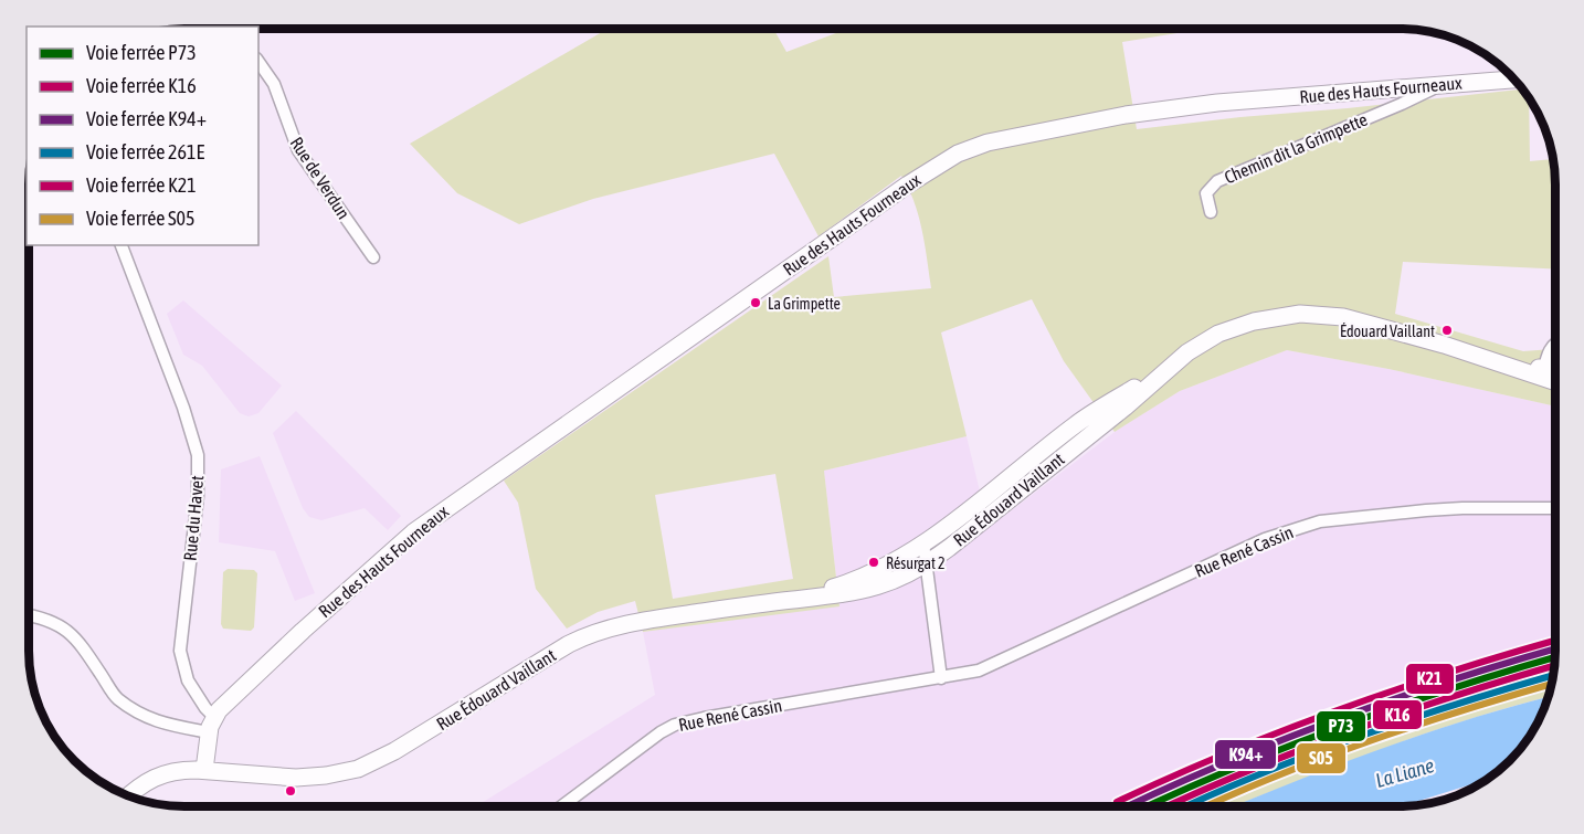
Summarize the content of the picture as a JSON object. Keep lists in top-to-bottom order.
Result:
{
  "streets": {
    "street": [
      "Rue des Hauts Fourneaux",
      "Chemin dit la Grimpette",
      "Rue de Verdun",
      "Rue Édouard Vaillant",
      "Rue du Havet",
      "Rue René Cassin"
    ]
  },
  "crossings": [
    ["Rue des Hauts Fourneaux", "Chemin dit la Grimpette"],
    ["Rue des Hauts Fourneaux", "Rue du Havet"]
  ],
  "water": ["La Liane"],
  "places": ["La Grimpette", "Édouard Vaillant", "Résurgat 2"],
  "lines": [
    "rail line K21",
    "rail line K94+",
    "rail line P73",
    "rail line K16",
    "rail line 261E",
    "rail line S05"
  ],
  "legend": [
    "Voie ferrée P73",
    "Voie ferrée K16",
    "Voie ferrée K94+",
    "Voie ferrée 261E",
    "Voie ferrée K21",
    "Voie ferrée S05"
  ]
}
